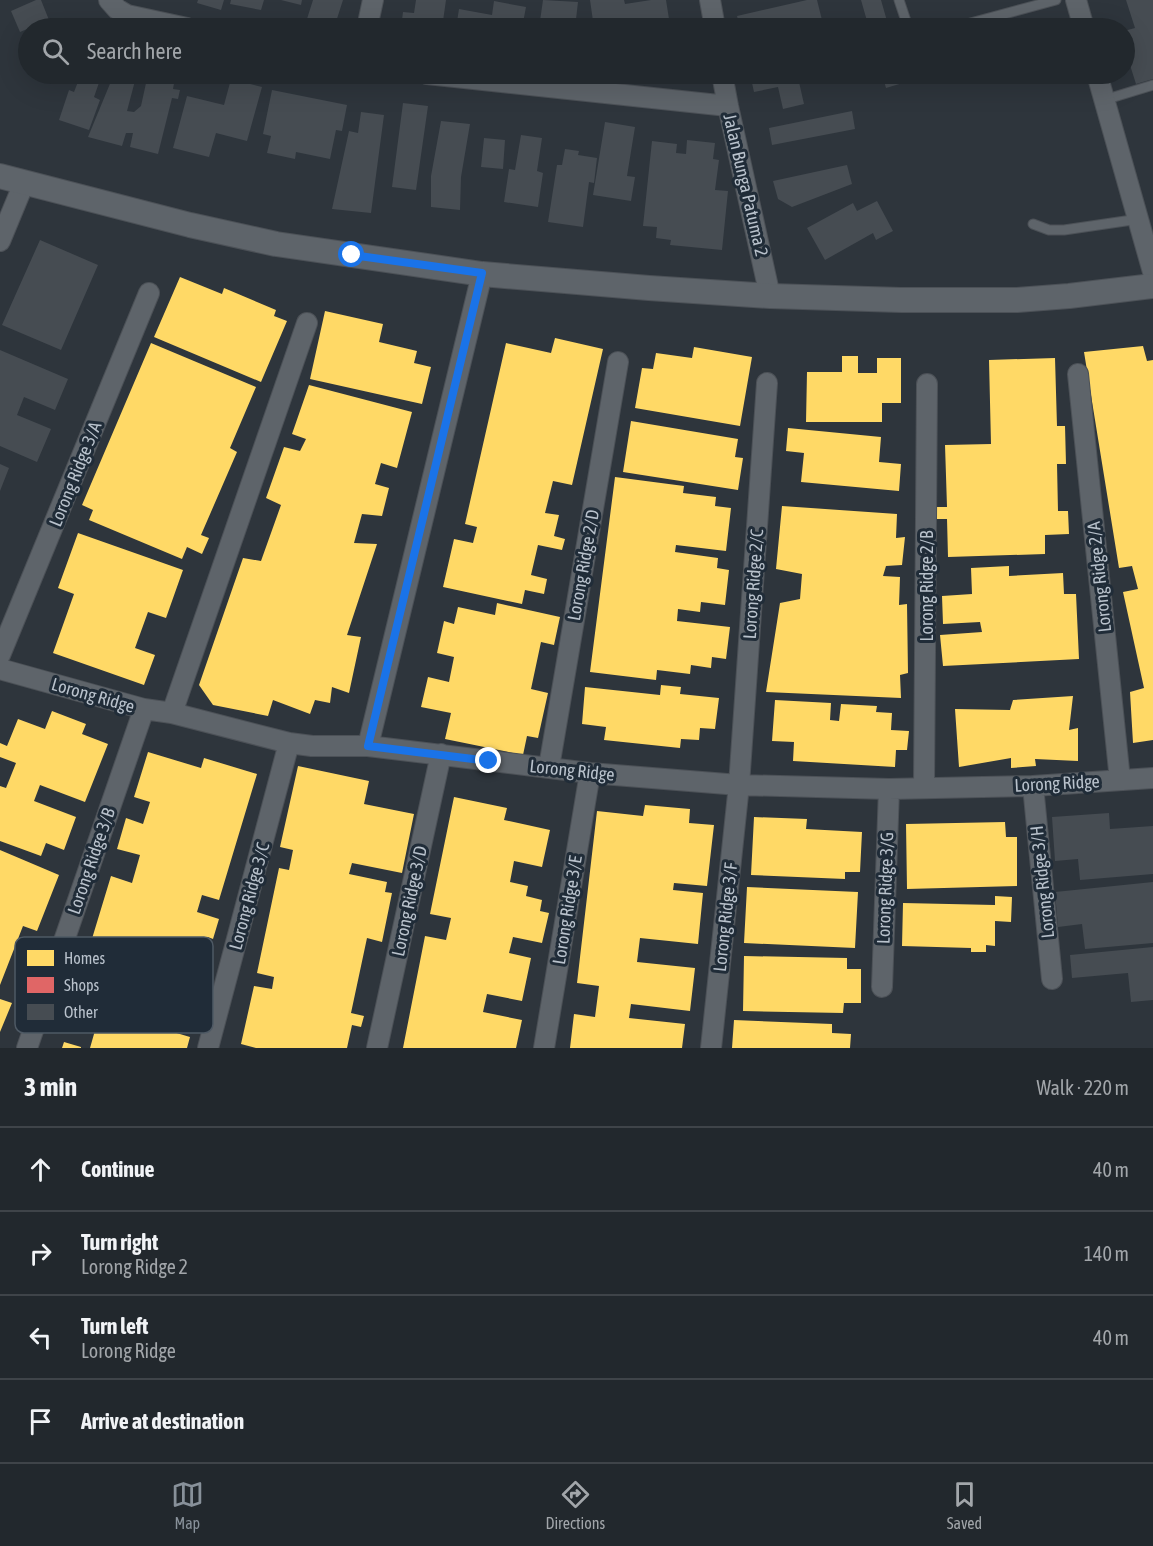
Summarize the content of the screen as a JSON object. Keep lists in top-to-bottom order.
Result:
{
  "streets": {
    "street": [
      "Jalan Bunga Patuma 2",
      "Lorong Ridge 3/A",
      "Lorong Ridge 2/D",
      "Lorong Ridge 2/A",
      "Lorong Ridge 2/C",
      "Lorong Ridge 2/B",
      "Lorong Ridge",
      "Lorong Ridge 3/B",
      "Lorong Ridge 3/H",
      "Lorong Ridge 3/G",
      "Lorong Ridge 3/C",
      "Lorong Ridge 3/D",
      "Lorong Ridge 3/E",
      "Lorong Ridge 3/F"
    ]
  },
  "crossings": [
    ["Lorong Ridge 2/D", "Lorong Ridge"],
    ["Lorong Ridge 2/A", "Lorong Ridge"],
    ["Lorong Ridge 2/C", "Lorong Ridge"],
    ["Lorong Ridge 2/C", "Lorong Ridge 3/F"],
    ["Lorong Ridge 2/B", "Lorong Ridge"],
    ["Lorong Ridge", "Lorong Ridge 3/B"],
    ["Lorong Ridge", "Lorong Ridge 3/H"],
    ["Lorong Ridge", "Lorong Ridge 3/G"],
    ["Lorong Ridge", "Lorong Ridge 3/C"],
    ["Lorong Ridge", "Lorong Ridge 3/D"],
    ["Lorong Ridge", "Lorong Ridge 3/E"],
    ["Lorong Ridge", "Lorong Ridge 3/F"]
  ],
  "legend": ["Homes", "Shops", "Other"],
  "page": {
    "search": "Search here",
    "heading": ["3 min", "Walk · 220 m"],
    "list": [
      ["Continue", "40 m"],
      ["Turn right", "Lorong Ridge 2", "140 m"],
      ["Turn left", "Lorong Ridge", "40 m"],
      "Arrive at destination"
    ],
    "nav": ["Map", "Directions", "Saved"]
  }
}
